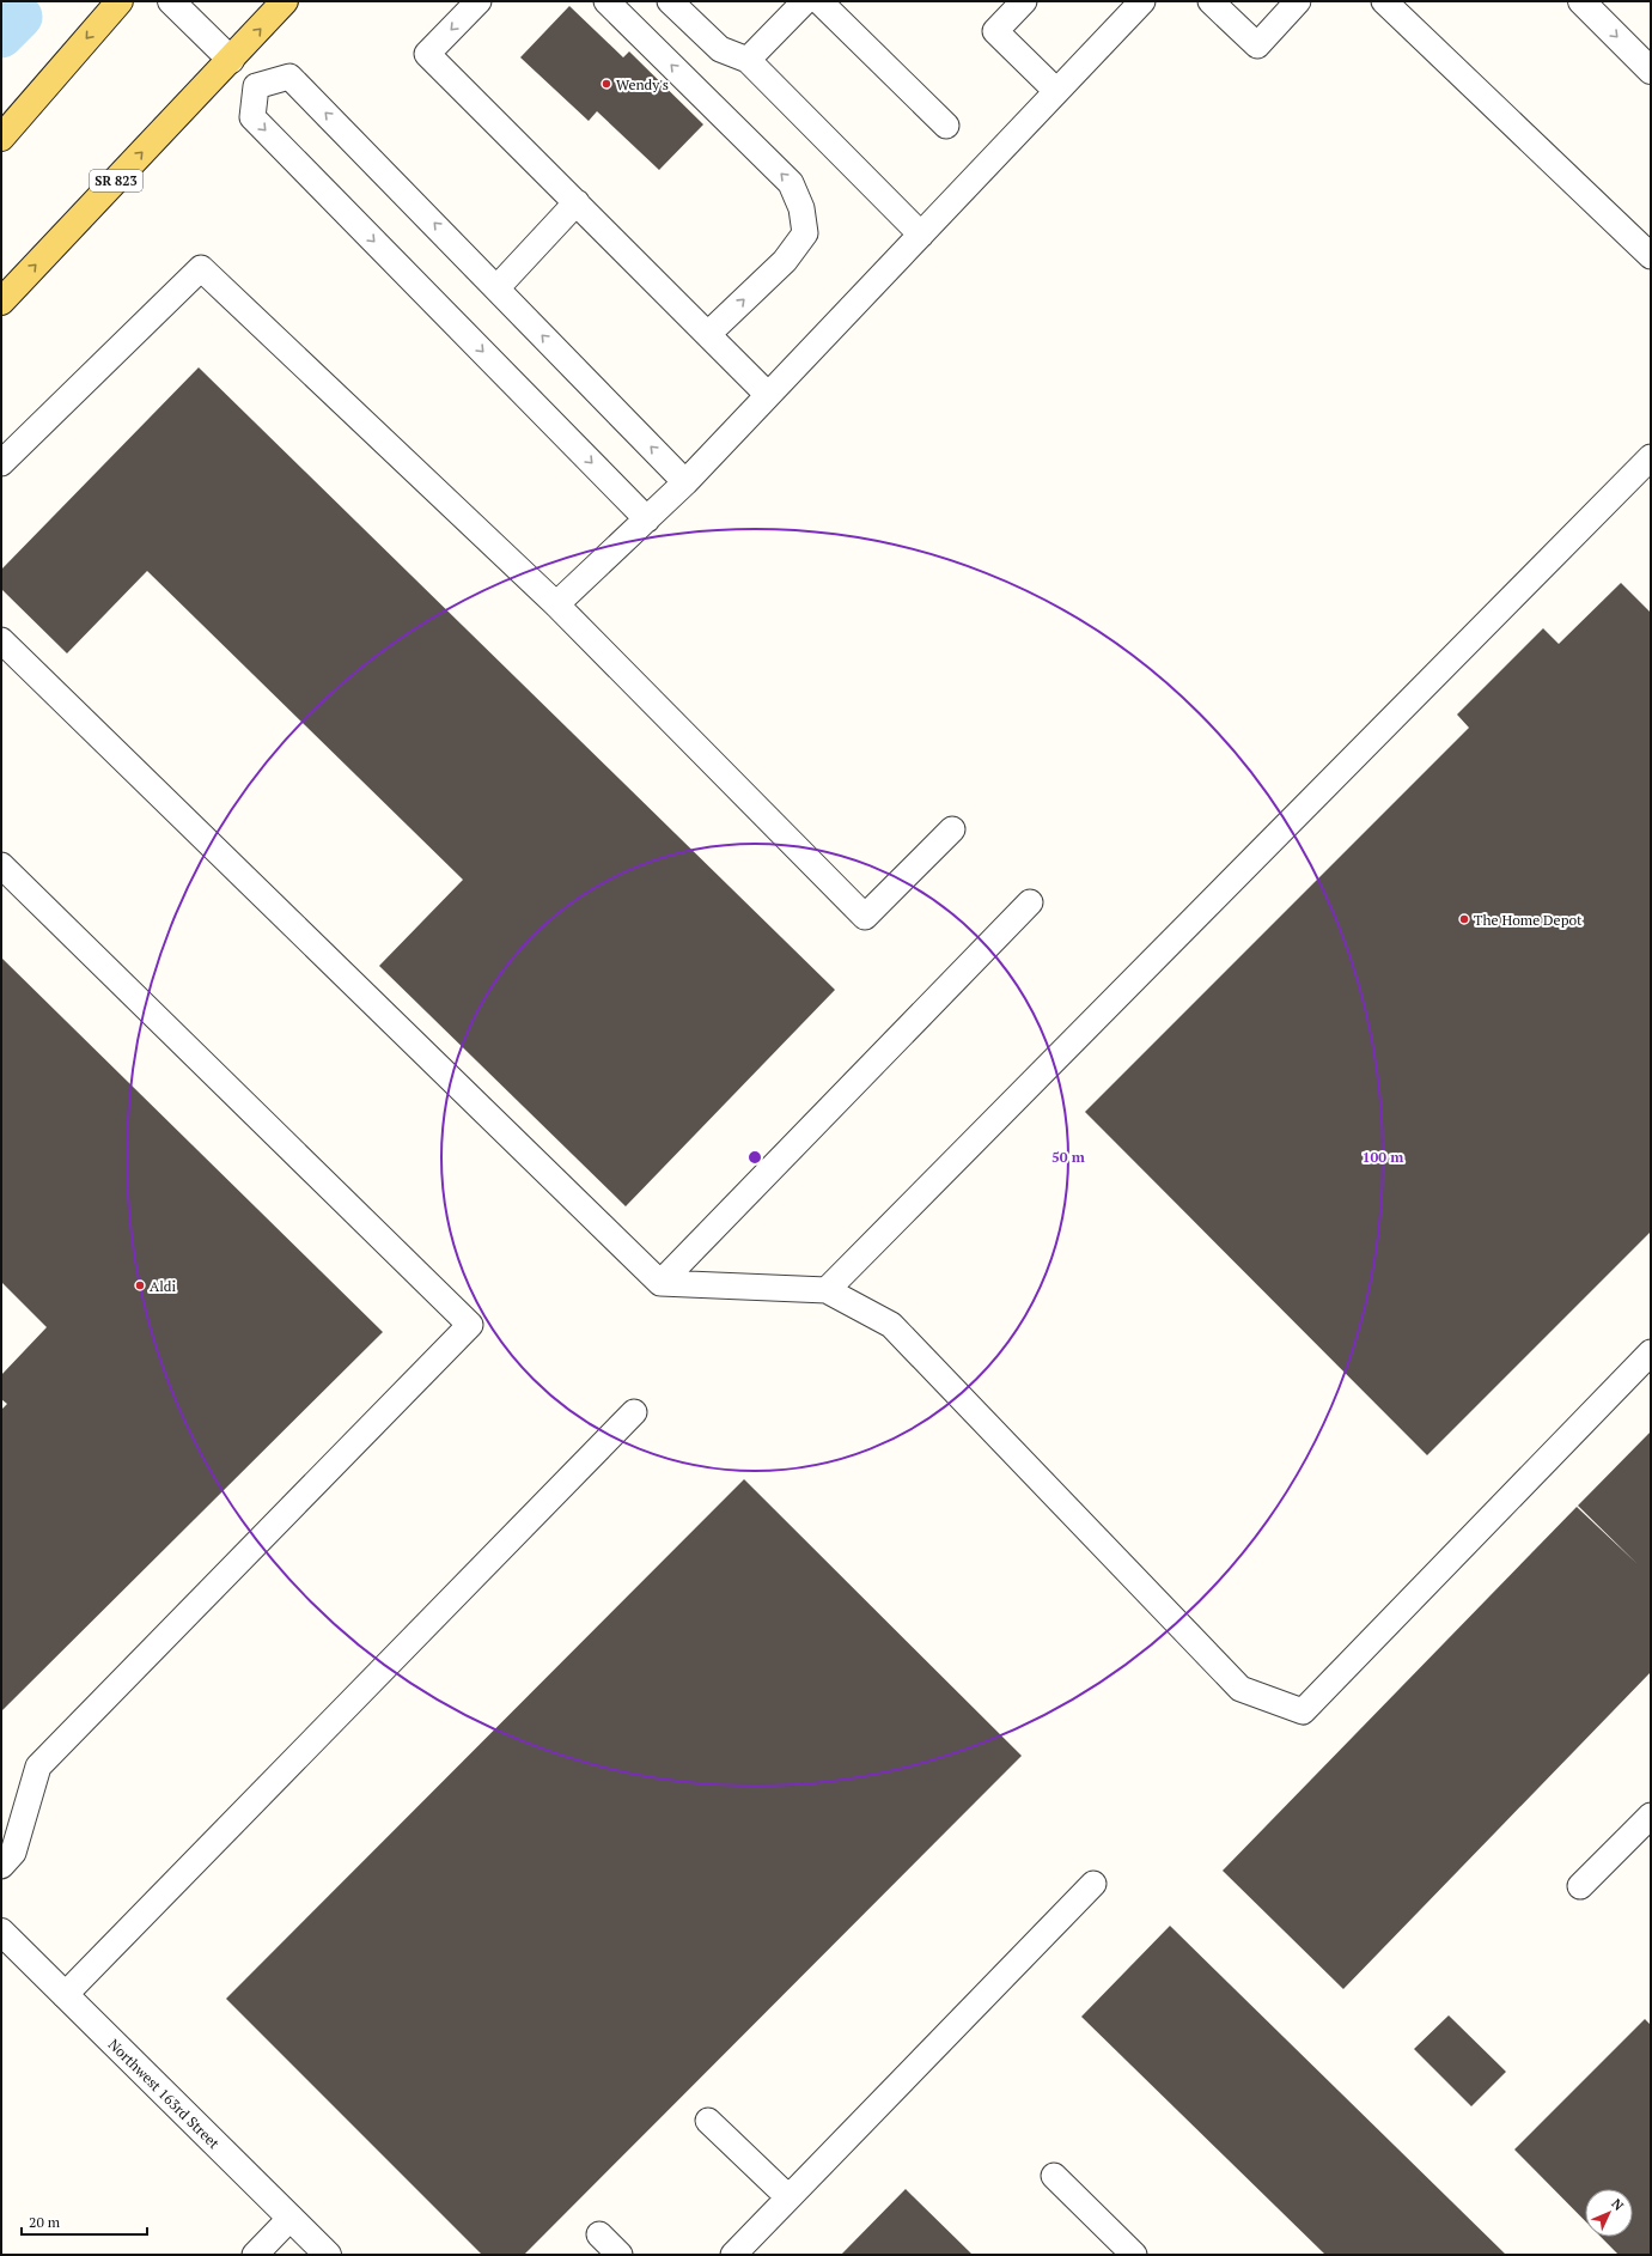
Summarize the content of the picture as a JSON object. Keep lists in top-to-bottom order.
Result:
{
  "streets": {
    "main road": ["SR 823"],
    "street": ["Northwest 163rd Street"]
  },
  "places": ["Wendy's", "The Home Depot", "Aldi"],
  "scale_bar": "20 m",
  "north": "top right",
  "rings": ["50 m", "100 m"]
}
